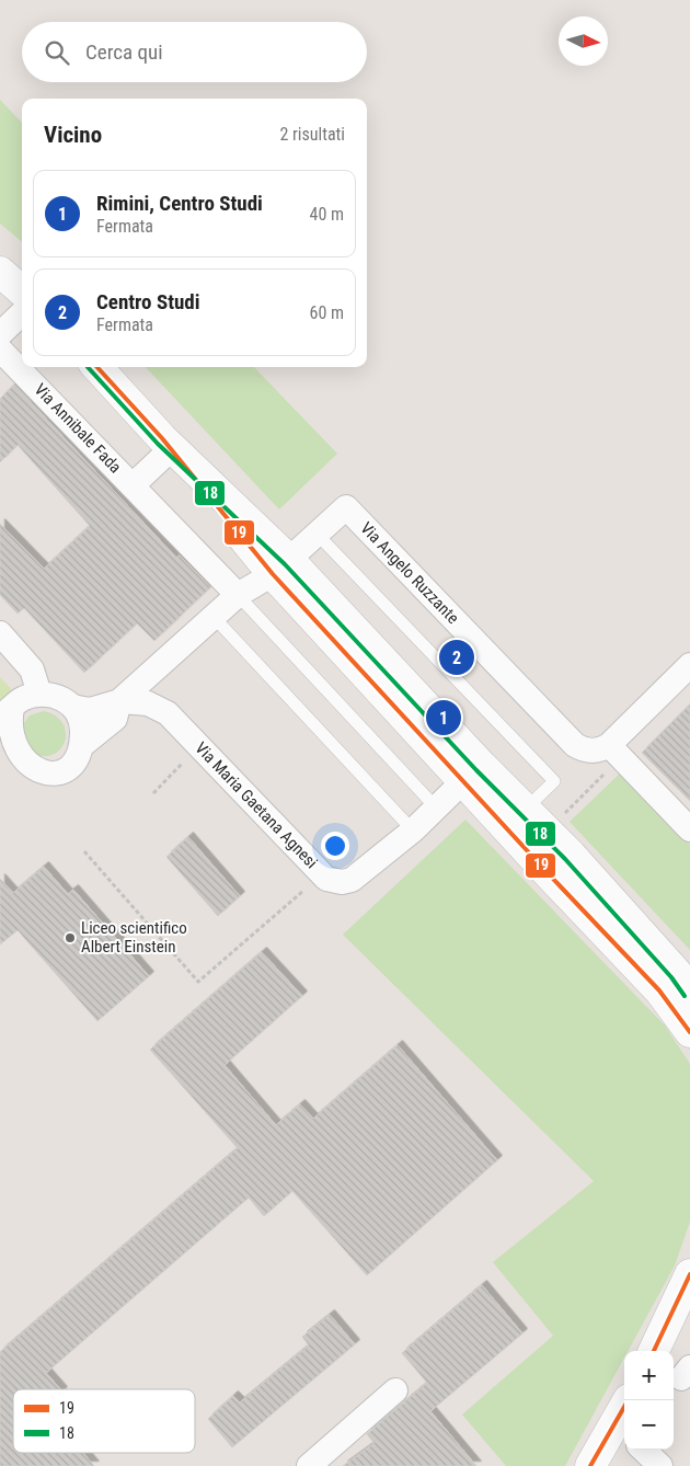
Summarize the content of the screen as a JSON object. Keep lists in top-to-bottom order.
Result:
{
  "streets": {
    "street": ["Via Annibale Fada", "Via Angelo Ruzzante", "Via Maria Gaetana Agnesi"]
  },
  "crossings": [
    ["Via Annibale Fada", "Via Maria Gaetana Agnesi"],
    ["Via Angelo Ruzzante", "Via Maria Gaetana Agnesi"]
  ],
  "places": ["Liceo scientifico Albert Einstein"],
  "lines": ["transit line 19", "transit line 18"],
  "legend": ["19", "18"],
  "north": "right",
  "page": {
    "search": "Cerca qui",
    "heading": ["Vicino", "2 risultati"],
    "list": [
      {
        "mark": "1",
        "name": "Rimini, Centro Studi",
        "note": "Fermata",
        "value": "40 m"
      },
      {
        "mark": "2",
        "name": "Centro Studi",
        "note": "Fermata",
        "value": "60 m"
      }
    ],
    "pins": ["2", "1"],
    "map_buttons": ["+", "−"]
  }
}
